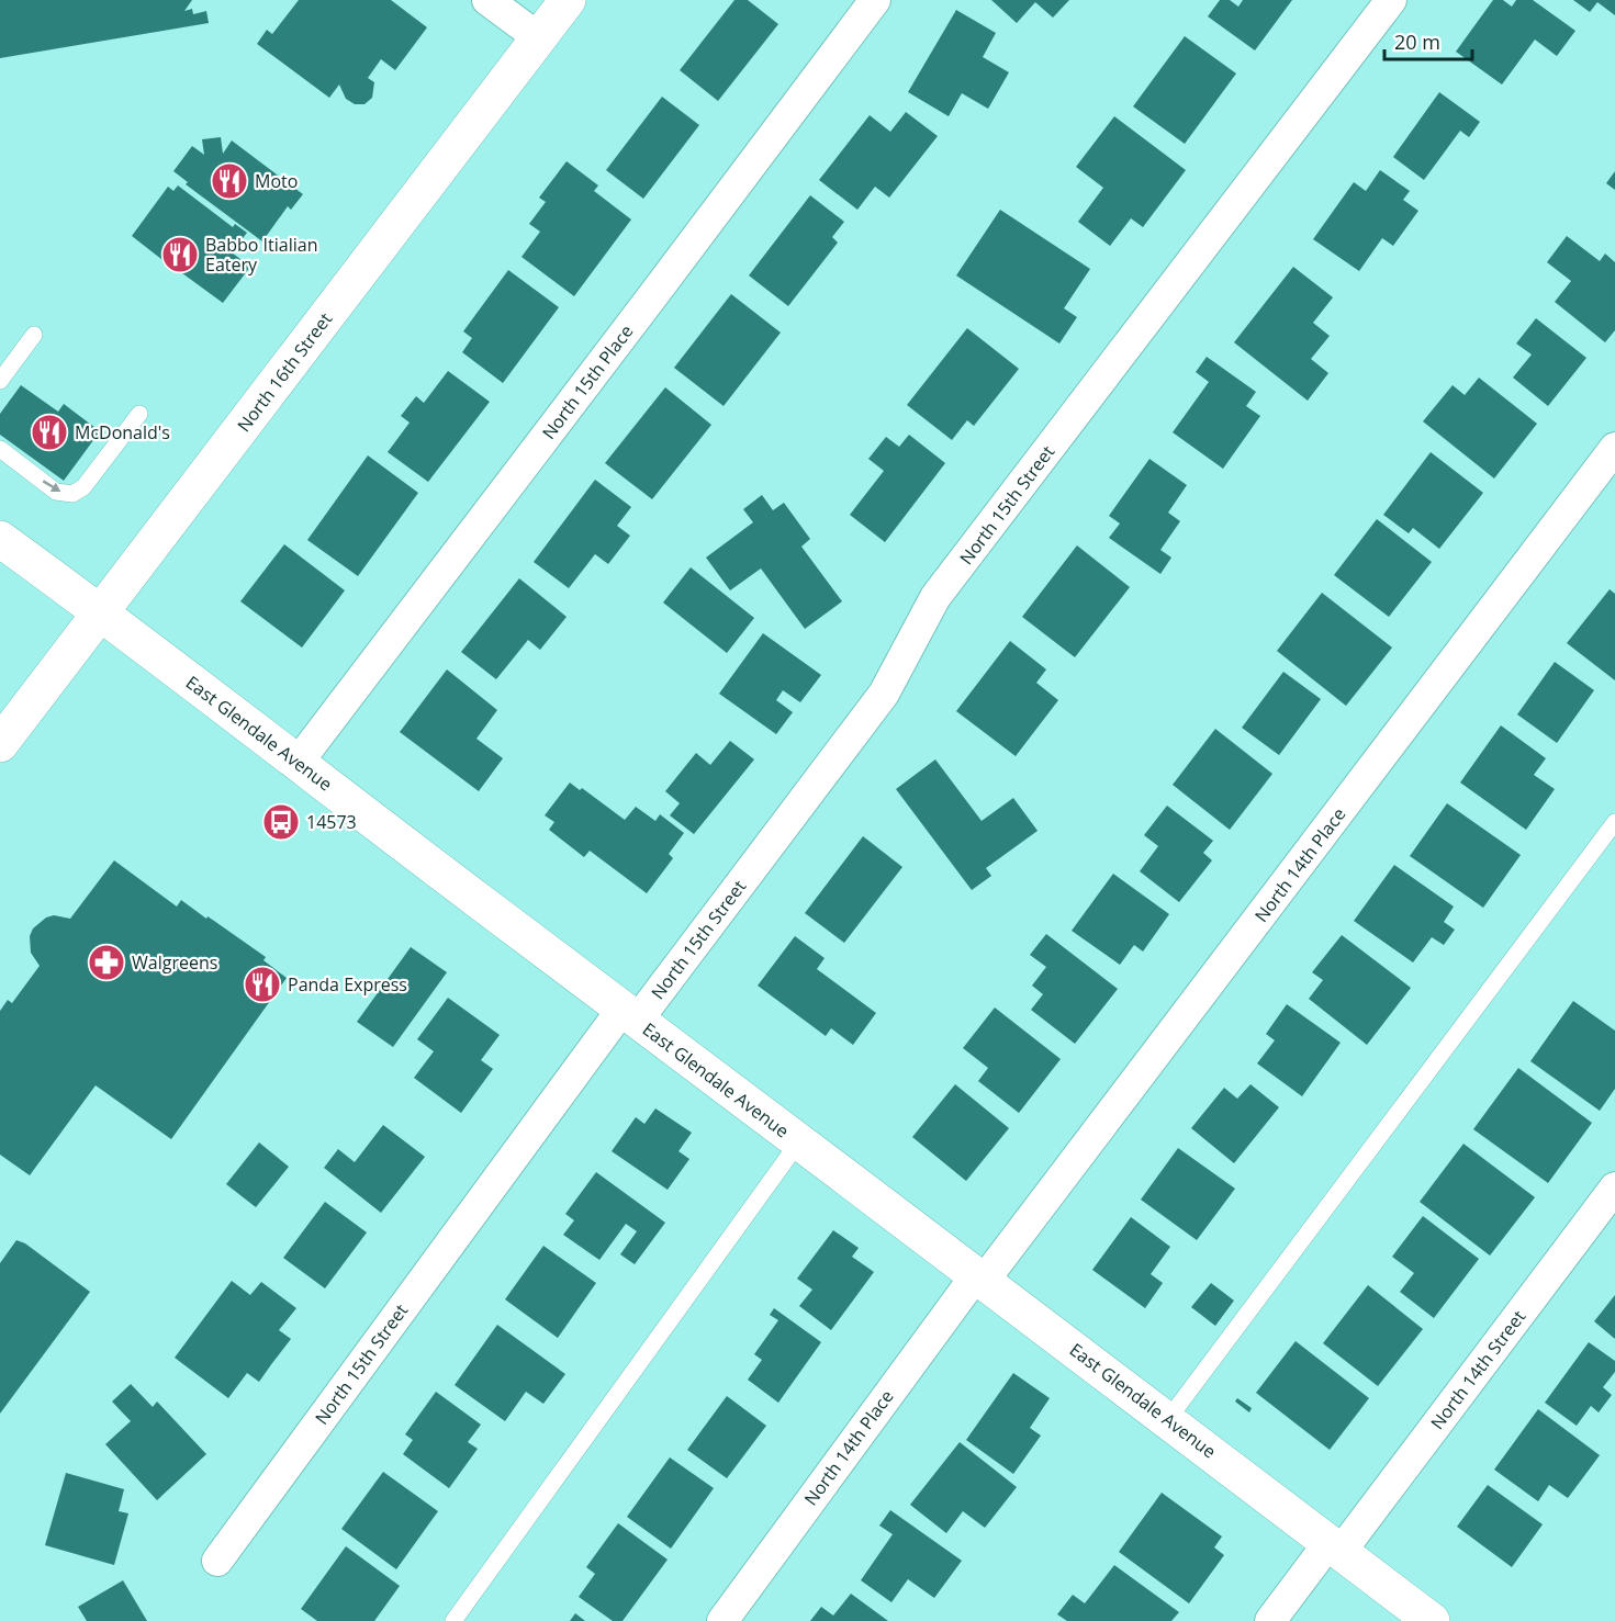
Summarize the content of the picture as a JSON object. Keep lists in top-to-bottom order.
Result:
{
  "streets": {
    "main road": ["North 16th Street", "East Glendale Avenue"],
    "street": [
      "North 15th Place",
      "North 15th Street",
      "North 14th Place",
      "North 14th Street"
    ]
  },
  "crossings": [
    ["North 16th Street", "East Glendale Avenue"],
    ["North 15th Place", "East Glendale Avenue"],
    ["North 15th Street", "East Glendale Avenue"],
    ["East Glendale Avenue", "North 14th Place"],
    ["East Glendale Avenue", "North 14th Street"]
  ],
  "places": {
    "restaurant": [
      "Moto",
      "Babbo Itialian Eatery",
      "McDonald's",
      "Panda Express"
    ],
    "bus stop": ["14573"],
    "pharmacy": ["Walgreens"]
  },
  "scale_bar": "20 m"
}
